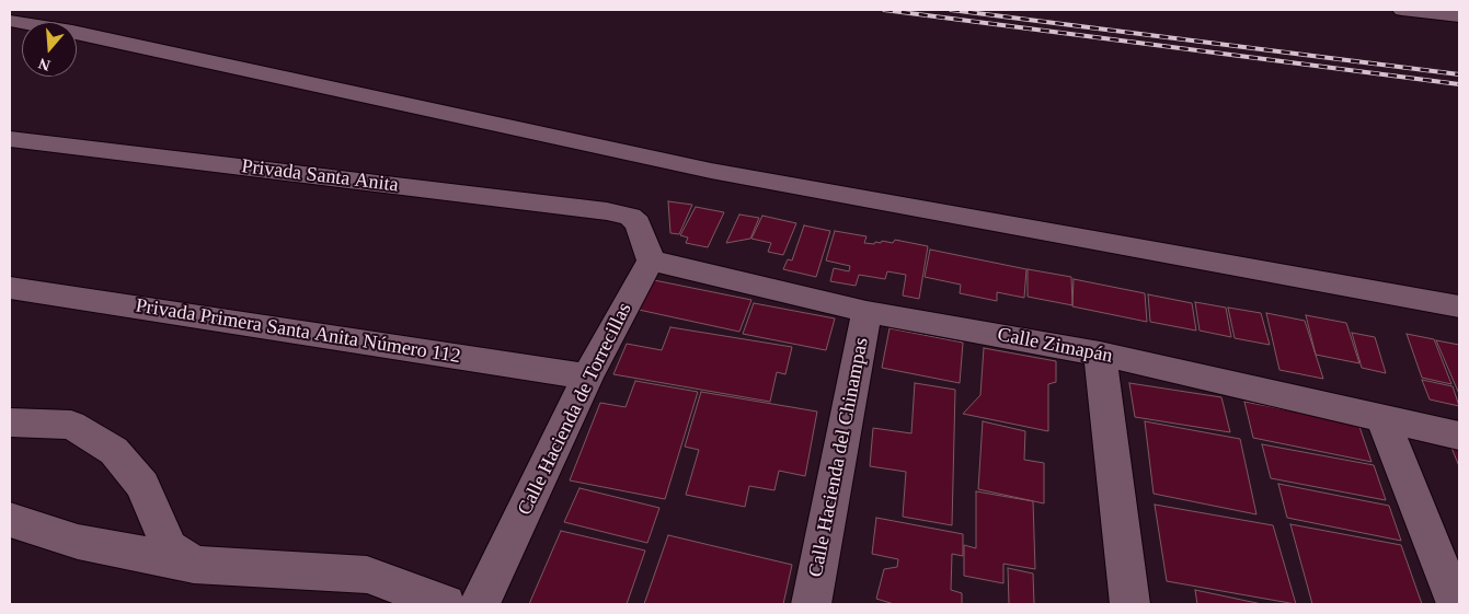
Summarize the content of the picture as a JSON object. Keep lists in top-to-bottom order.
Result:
{
  "streets": {
    "street": [
      "Privada Santa Anita",
      "Privada Primera Santa Anita Número 112",
      "Calle Zimapán",
      "Calle Hacienda de Torrecillas",
      "Calle Hacienda del Chinampas"
    ]
  },
  "crossings": [
    ["Privada Santa Anita", "Calle Zimapán"],
    ["Privada Santa Anita", "Calle Hacienda de Torrecillas"],
    ["Privada Primera Santa Anita Número 112", "Calle Hacienda de Torrecillas"],
    ["Calle Zimapán", "Calle Hacienda de Torrecillas"],
    ["Calle Zimapán", "Calle Hacienda del Chinampas"]
  ],
  "north": "bottom"
}
